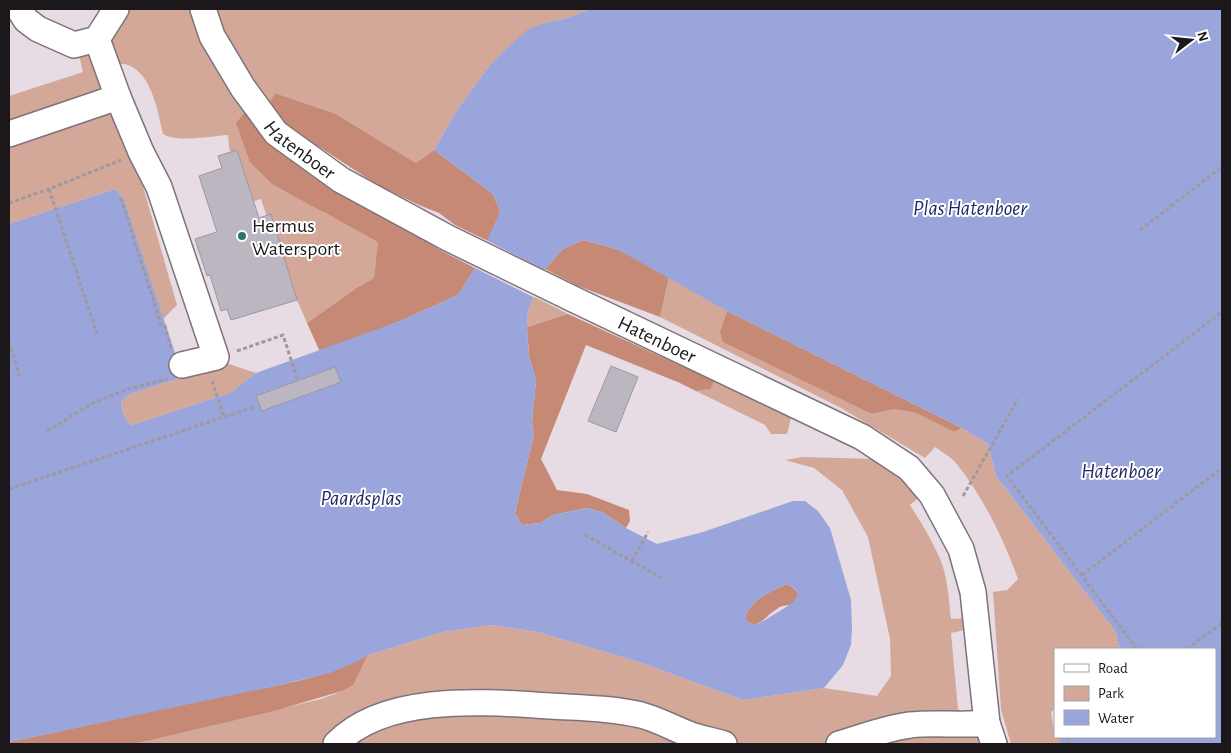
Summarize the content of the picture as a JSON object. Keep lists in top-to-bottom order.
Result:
{
  "streets": {
    "street": ["Hatenboer"]
  },
  "water": ["Plas Hatenboer", "Hatenboer", "Paardsplas"],
  "places": ["Hermus Watersport"],
  "legend": ["Road", "Park", "Water"],
  "north": "right"
}
